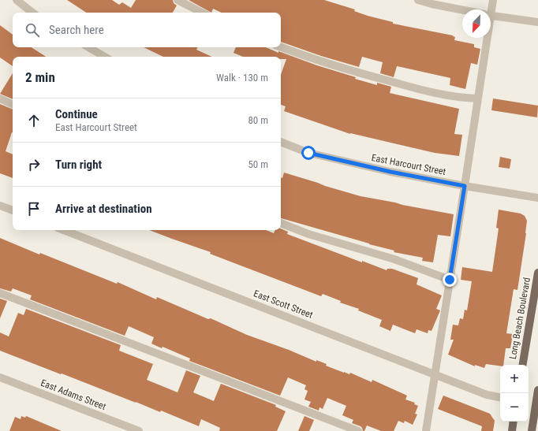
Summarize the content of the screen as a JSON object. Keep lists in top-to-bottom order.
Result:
{
  "streets": {
    "main road": ["Long Beach Boulevard"],
    "street": ["East Harcourt Street", "East Scott Street", "East Adams Street"]
  },
  "north": "bottom left",
  "page": {
    "search": "Search here",
    "heading": ["2 min", "Walk · 130 m"],
    "list": [
      ["Continue", "East Harcourt Street", "80 m"],
      ["Turn right", "50 m"],
      "Arrive at destination"
    ],
    "map_buttons": ["+", "−"]
  }
}
